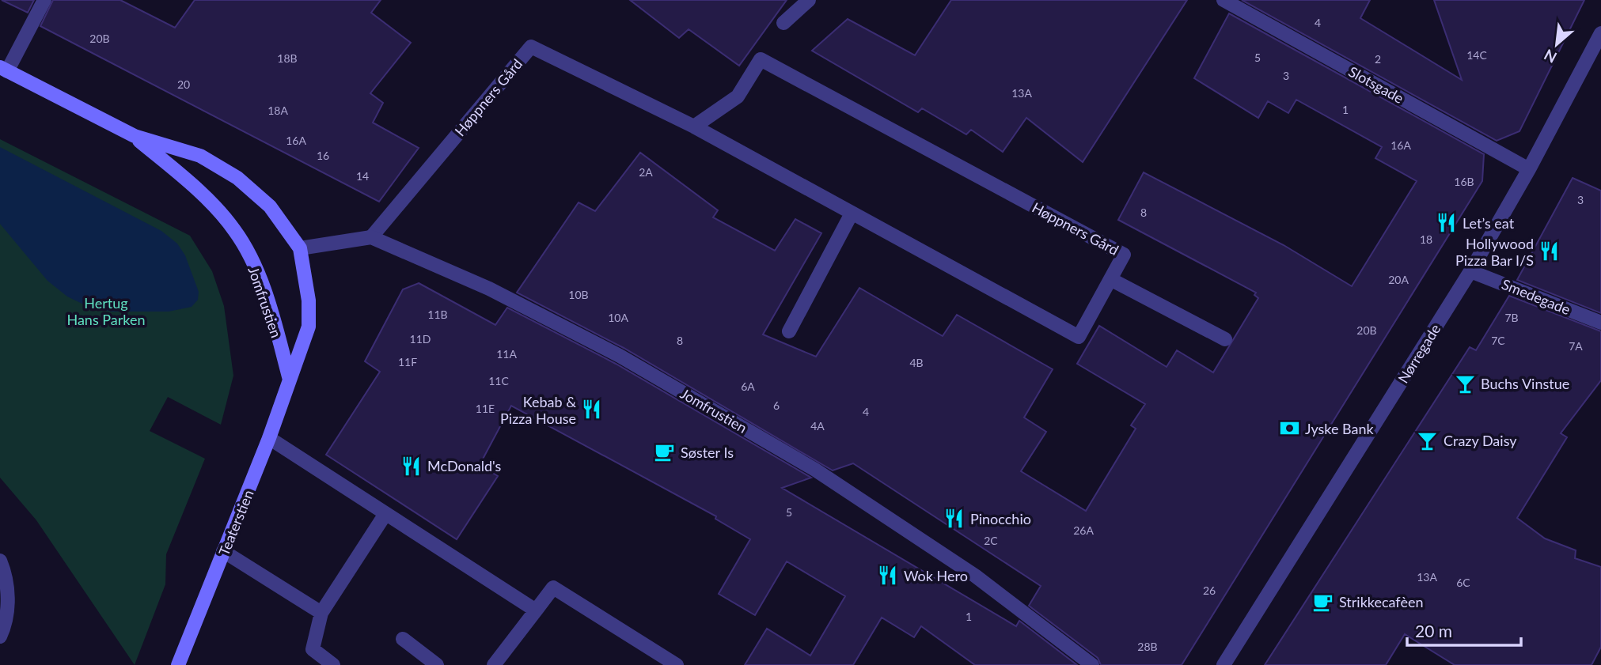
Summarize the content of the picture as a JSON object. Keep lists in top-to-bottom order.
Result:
{
  "streets": {
    "street": [
      "Slotsgade",
      "Høppners Gård",
      "Smedegade",
      "Jomfrustien",
      "Nørregade",
      "Teaterstien"
    ]
  },
  "crossings": [
    ["Slotsgade", "Nørregade"],
    ["Høppners Gård", "Jomfrustien"],
    ["Smedegade", "Nørregade"],
    ["Jomfrustien", "Teaterstien"]
  ],
  "parks": ["Hertug Hans Parken"],
  "places": {
    "restaurant": [
      "Let’s eat",
      "Hollywood Pizza Bar I/S",
      "Kebab & Pizza House",
      "McDonald's",
      "Pinocchio",
      "Wok Hero"
    ],
    "bar": ["Buchs Vinstue", "Crazy Daisy"],
    "bank": ["Jyske Bank"],
    "cafe": ["Søster Is", "Strikkecafèen"]
  },
  "house_numbers": [
    "4",
    "20B",
    "14C",
    "5",
    "18B",
    "2",
    "3",
    "20",
    "13A",
    "1",
    "18A",
    "16A",
    "16A",
    "16",
    "2A",
    "14",
    "16B",
    "3",
    "8",
    "18",
    "20A",
    "10B",
    "11B",
    "10A",
    "7B",
    "20B",
    "11D",
    "8",
    "7C",
    "7A",
    "11A",
    "11F",
    "4B",
    "11C",
    "6A",
    "6",
    "11E",
    "4",
    "4A",
    "5",
    "26A",
    "2C",
    "13A",
    "6C",
    "26",
    "1",
    "28B"
  ],
  "scale_bar": "20 m",
  "north": "bottom left"
}
